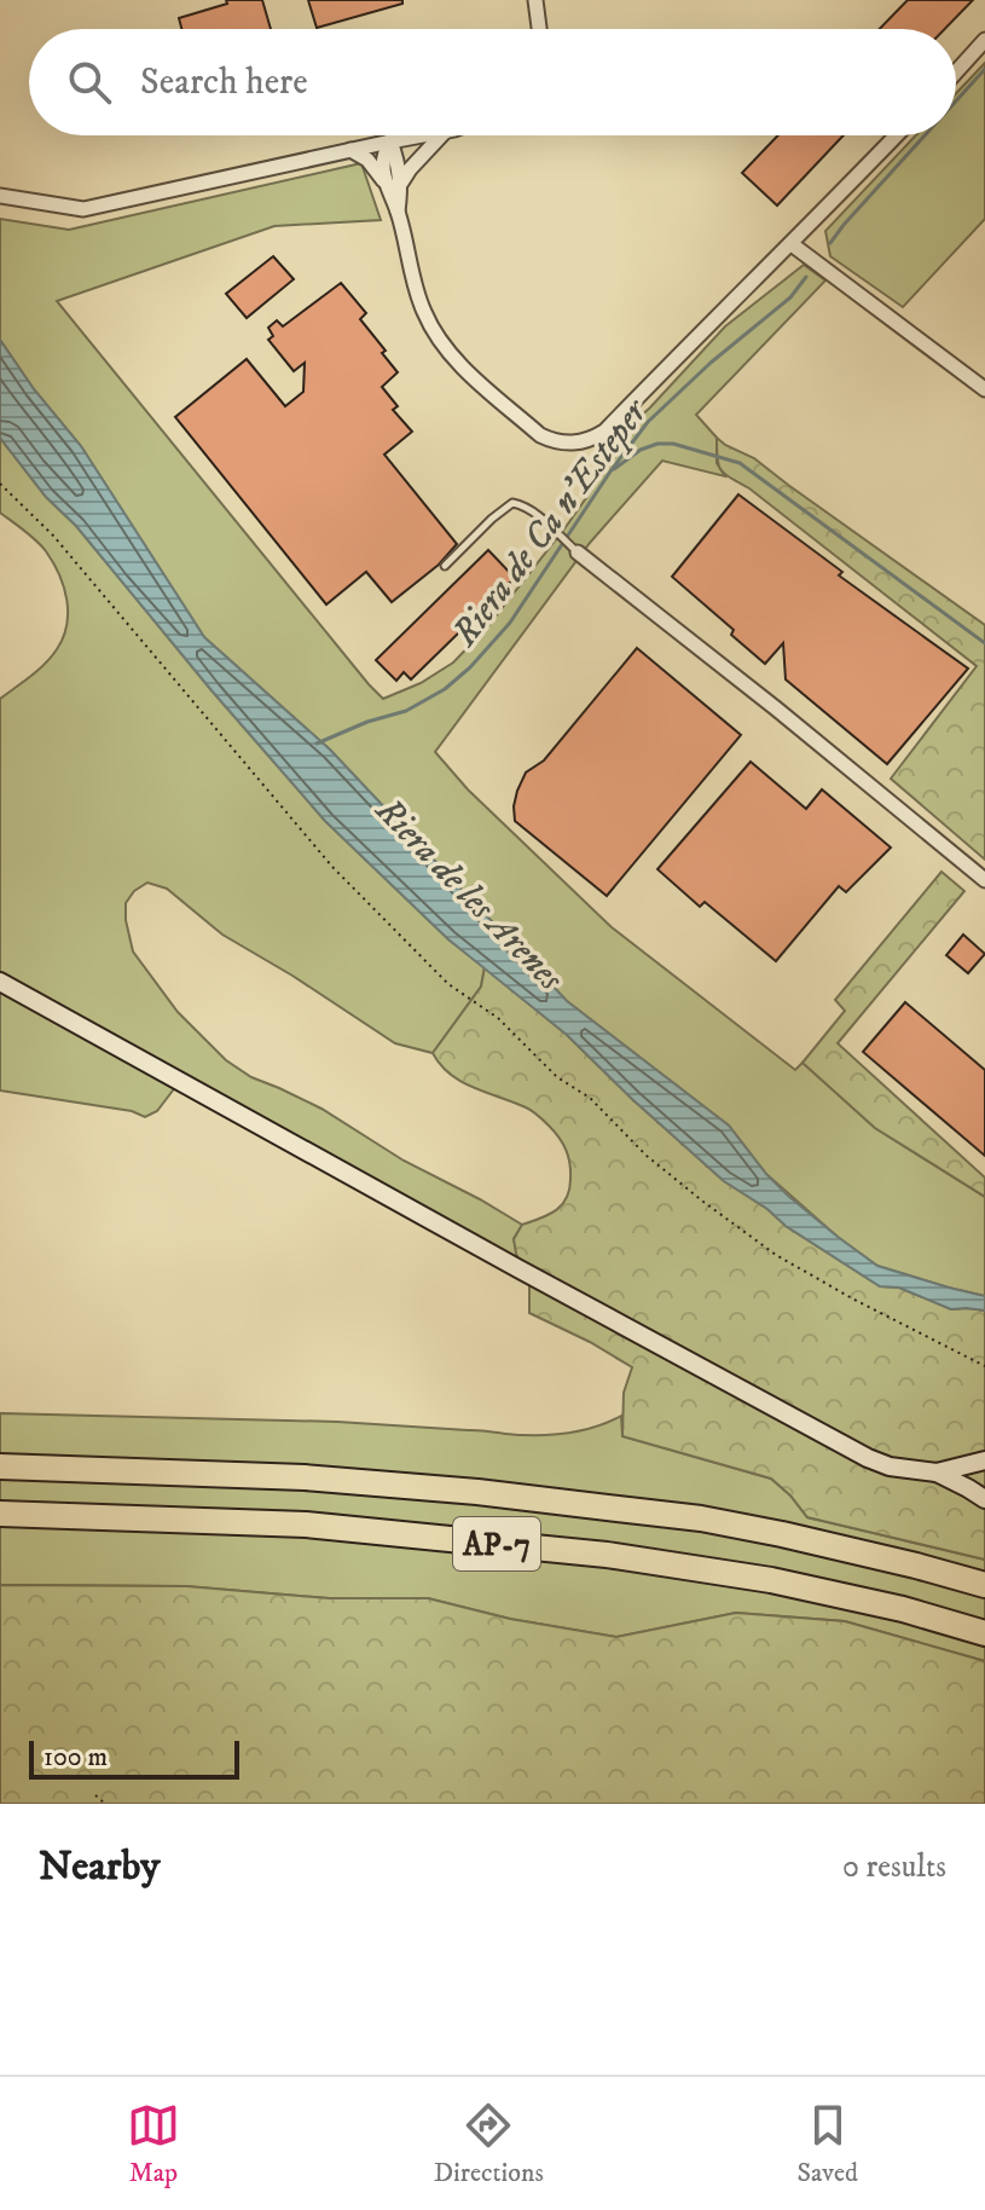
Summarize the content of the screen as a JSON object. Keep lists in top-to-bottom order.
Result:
{
  "streets": {
    "highway": ["AP-7"]
  },
  "water": ["Riera de Ca n'Esteper", "Riera de les Arenes"],
  "scale_bar": "100 m",
  "page": {
    "search": "Search here",
    "scale": "100 m",
    "heading": ["Nearby", "0 results"],
    "nav": ["Map", "Directions", "Saved"]
  }
}
